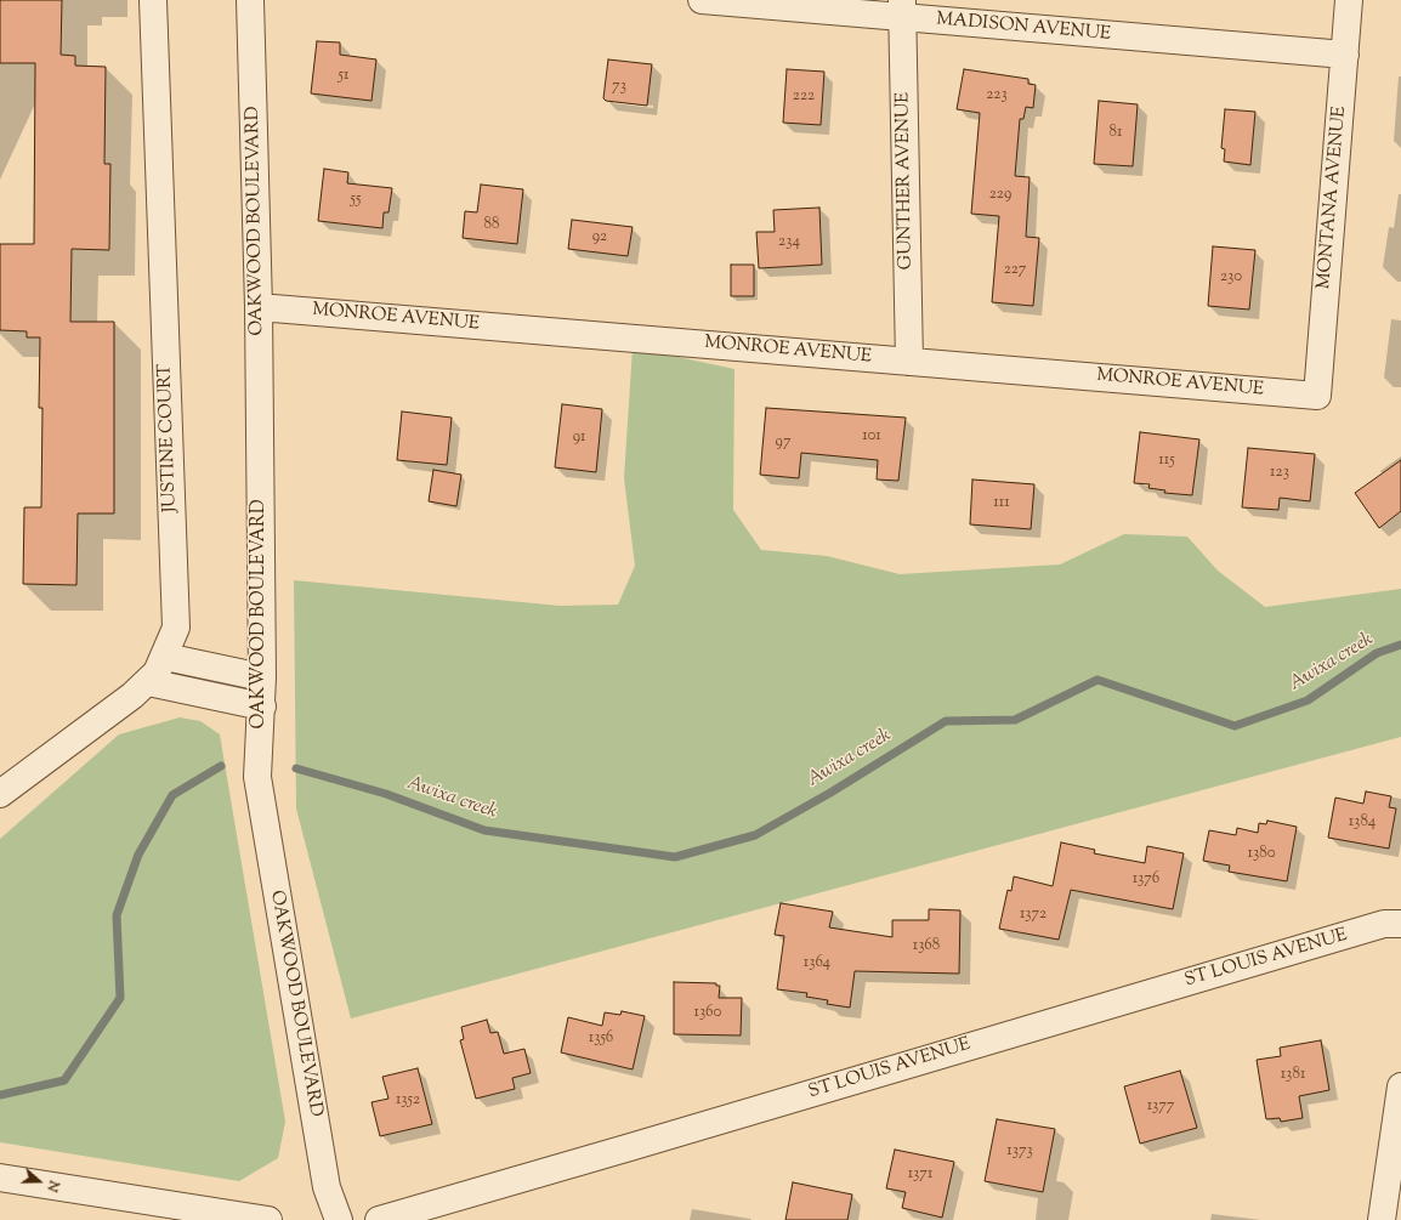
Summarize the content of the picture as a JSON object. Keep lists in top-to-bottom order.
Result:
{
  "streets": {
    "street": [
      "MADISON AVENUE",
      "GUNTHER AVENUE",
      "MONTANA AVENUE",
      "OAKWOOD BOULEVARD",
      "MONROE AVENUE",
      "JUSTINE COURT",
      "ST LOUIS AVENUE"
    ]
  },
  "crossings": [
    ["MADISON AVENUE", "GUNTHER AVENUE"],
    ["MADISON AVENUE", "MONTANA AVENUE"],
    ["GUNTHER AVENUE", "MONROE AVENUE"],
    ["MONTANA AVENUE", "MONROE AVENUE"],
    ["OAKWOOD BOULEVARD", "MONROE AVENUE"]
  ],
  "water": ["Awixa creek"],
  "house_numbers": [
    "51",
    "73",
    "223",
    "222",
    "81",
    "229",
    "55",
    "88",
    "92",
    "234",
    "227",
    "230",
    "101",
    "91",
    "97",
    "115",
    "123",
    "111",
    "1384",
    "1380",
    "1376",
    "1372",
    "1368",
    "1364",
    "1360",
    "1356",
    "1381",
    "1352",
    "1377",
    "1373",
    "1371"
  ],
  "north": "right"
}
